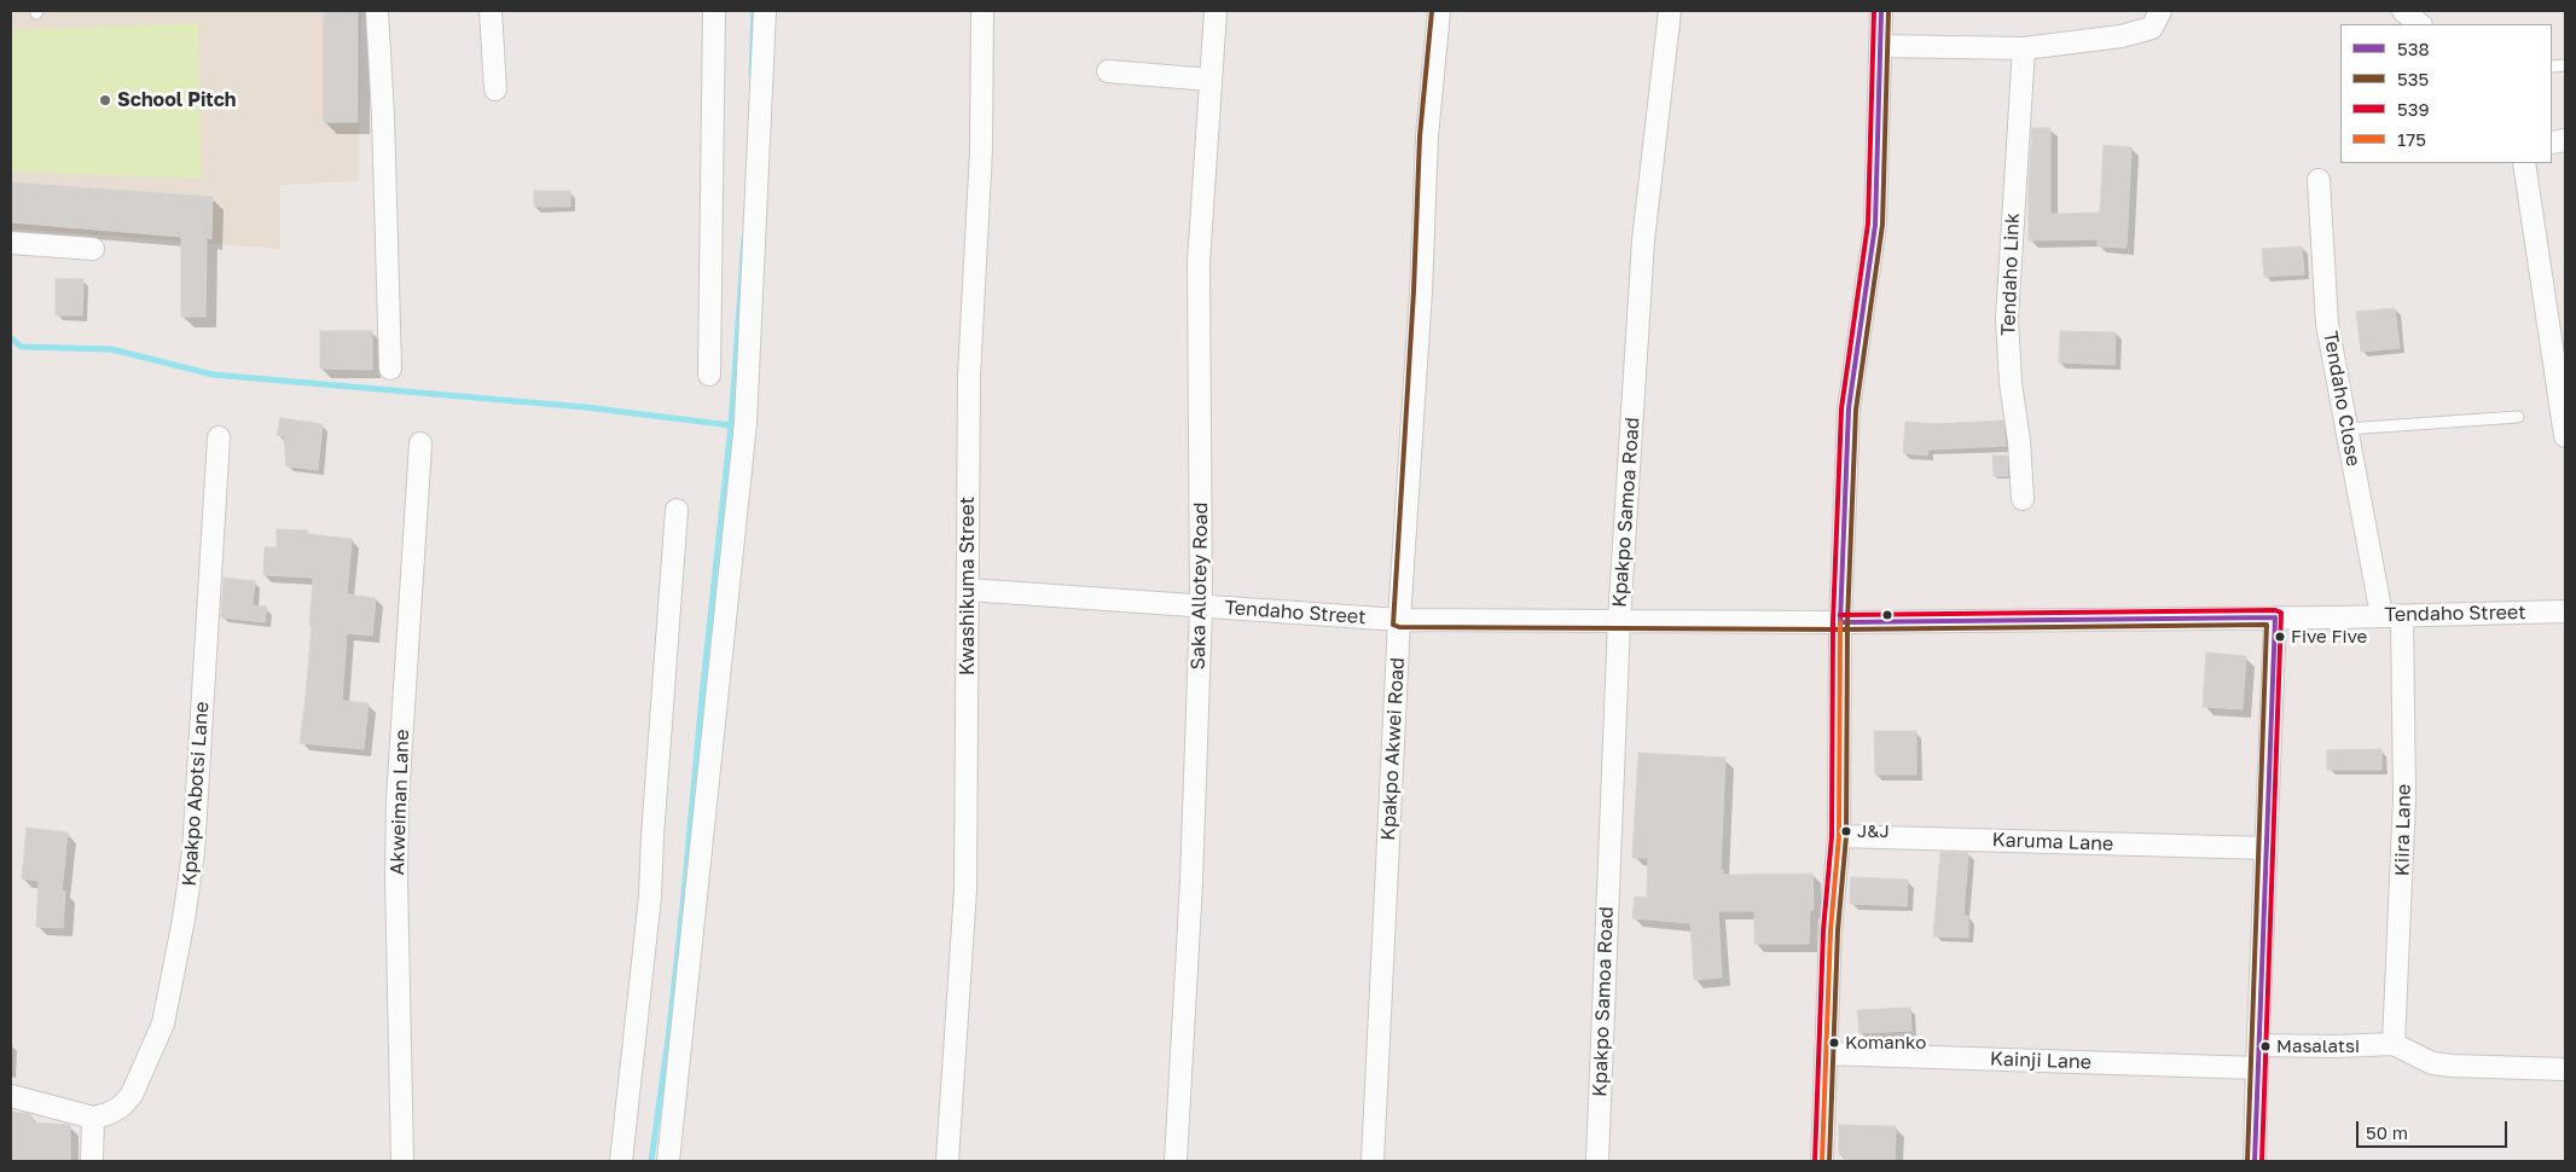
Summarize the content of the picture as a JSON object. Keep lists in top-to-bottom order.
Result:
{
  "streets": {
    "street": [
      "Tendaho Link",
      "Tendaho Close",
      "Kpakpo Samoa Road",
      "Kwashikuma Street",
      "Saka Allotey Road",
      "Tendaho Street",
      "Kpakpo Akwei Road",
      "Kpakpo Abotsi Lane",
      "Akweiman Lane",
      "Kiira Lane",
      "Karuma Lane",
      "Kainji Lane"
    ]
  },
  "crossings": [
    ["Tendaho Close", "Tendaho Street"],
    ["Tendaho Close", "Kiira Lane"],
    ["Kpakpo Samoa Road", "Tendaho Street"],
    ["Kwashikuma Street", "Tendaho Street"],
    ["Saka Allotey Road", "Tendaho Street"],
    ["Tendaho Street", "Kpakpo Akwei Road"],
    ["Tendaho Street", "Kiira Lane"]
  ],
  "places": [
    "School Pitch",
    "Five Five",
    "J&J",
    "Komanko",
    "Masalatsi"
  ],
  "lines": [
    "transit line 538",
    "transit line 535",
    "transit line 539",
    "transit line 175"
  ],
  "legend": [
    "538",
    "535",
    "539",
    "175"
  ],
  "scale_bar": "50 m"
}
